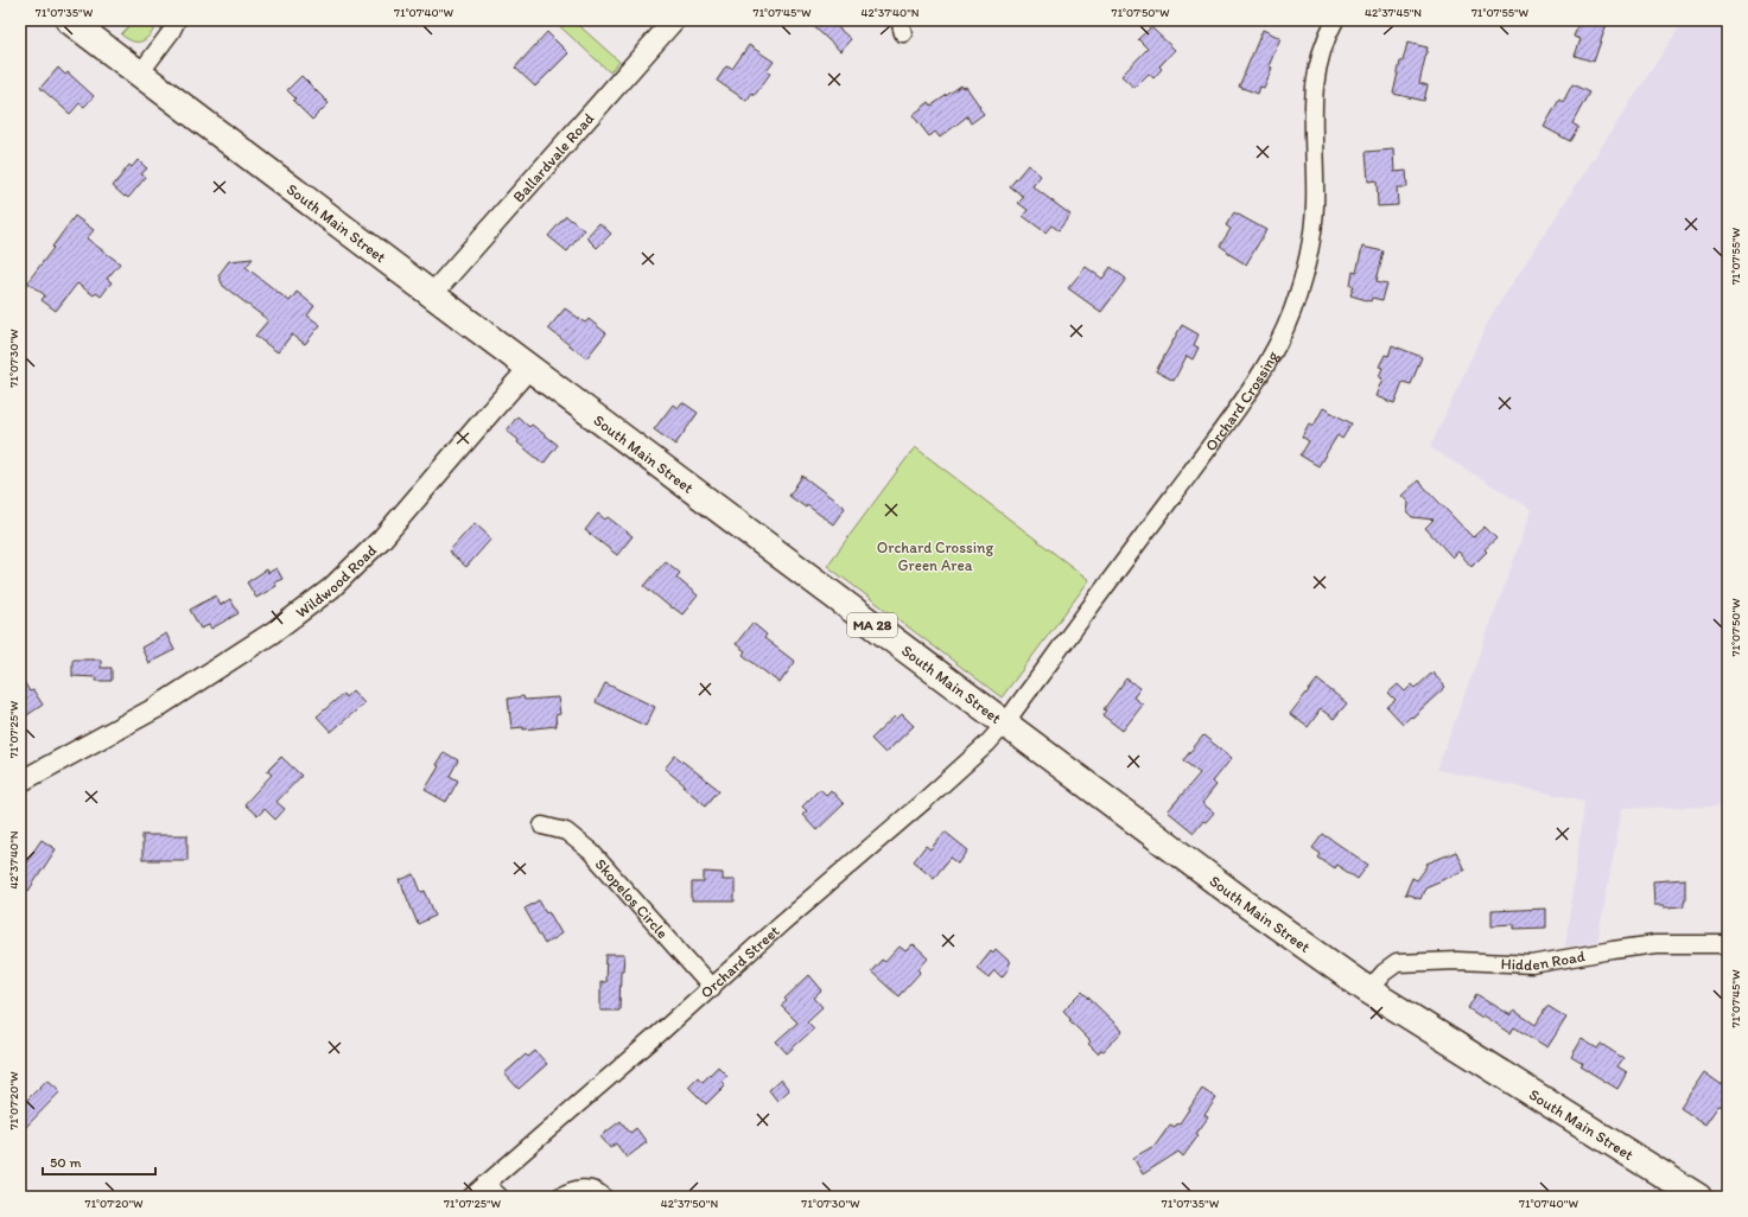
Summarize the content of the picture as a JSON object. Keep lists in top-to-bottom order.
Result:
{
  "streets": {
    "main road": ["South Main Street", "MA 28"],
    "street": [
      "Ballardvale Road",
      "Orchard Crossing",
      "Wildwood Road",
      "Skopelos Circle",
      "Hidden Road",
      "Orchard Street"
    ]
  },
  "crossings": [
    ["Ballardvale Road", "South Main Street"],
    ["South Main Street", "Orchard Crossing"],
    ["South Main Street", "Wildwood Road"],
    ["South Main Street", "Hidden Road"],
    ["South Main Street", "Orchard Street"],
    ["Orchard Crossing", "Orchard Street"],
    ["Skopelos Circle", "Orchard Street"]
  ],
  "parks": ["Orchard Crossing Green Area"],
  "scale_bar": "50 m",
  "coordinates": [
    "71°07'35\"W",
    "71°07'40\"W",
    "71°07'45\"W",
    "42°37'40\"N",
    "71°07'50\"W",
    "42°37'45\"N",
    "71°07'55\"W",
    "71°07'30\"W",
    "71°07'25\"W",
    "71°07'20\"W",
    "42°37'50\"N"
  ]
}
